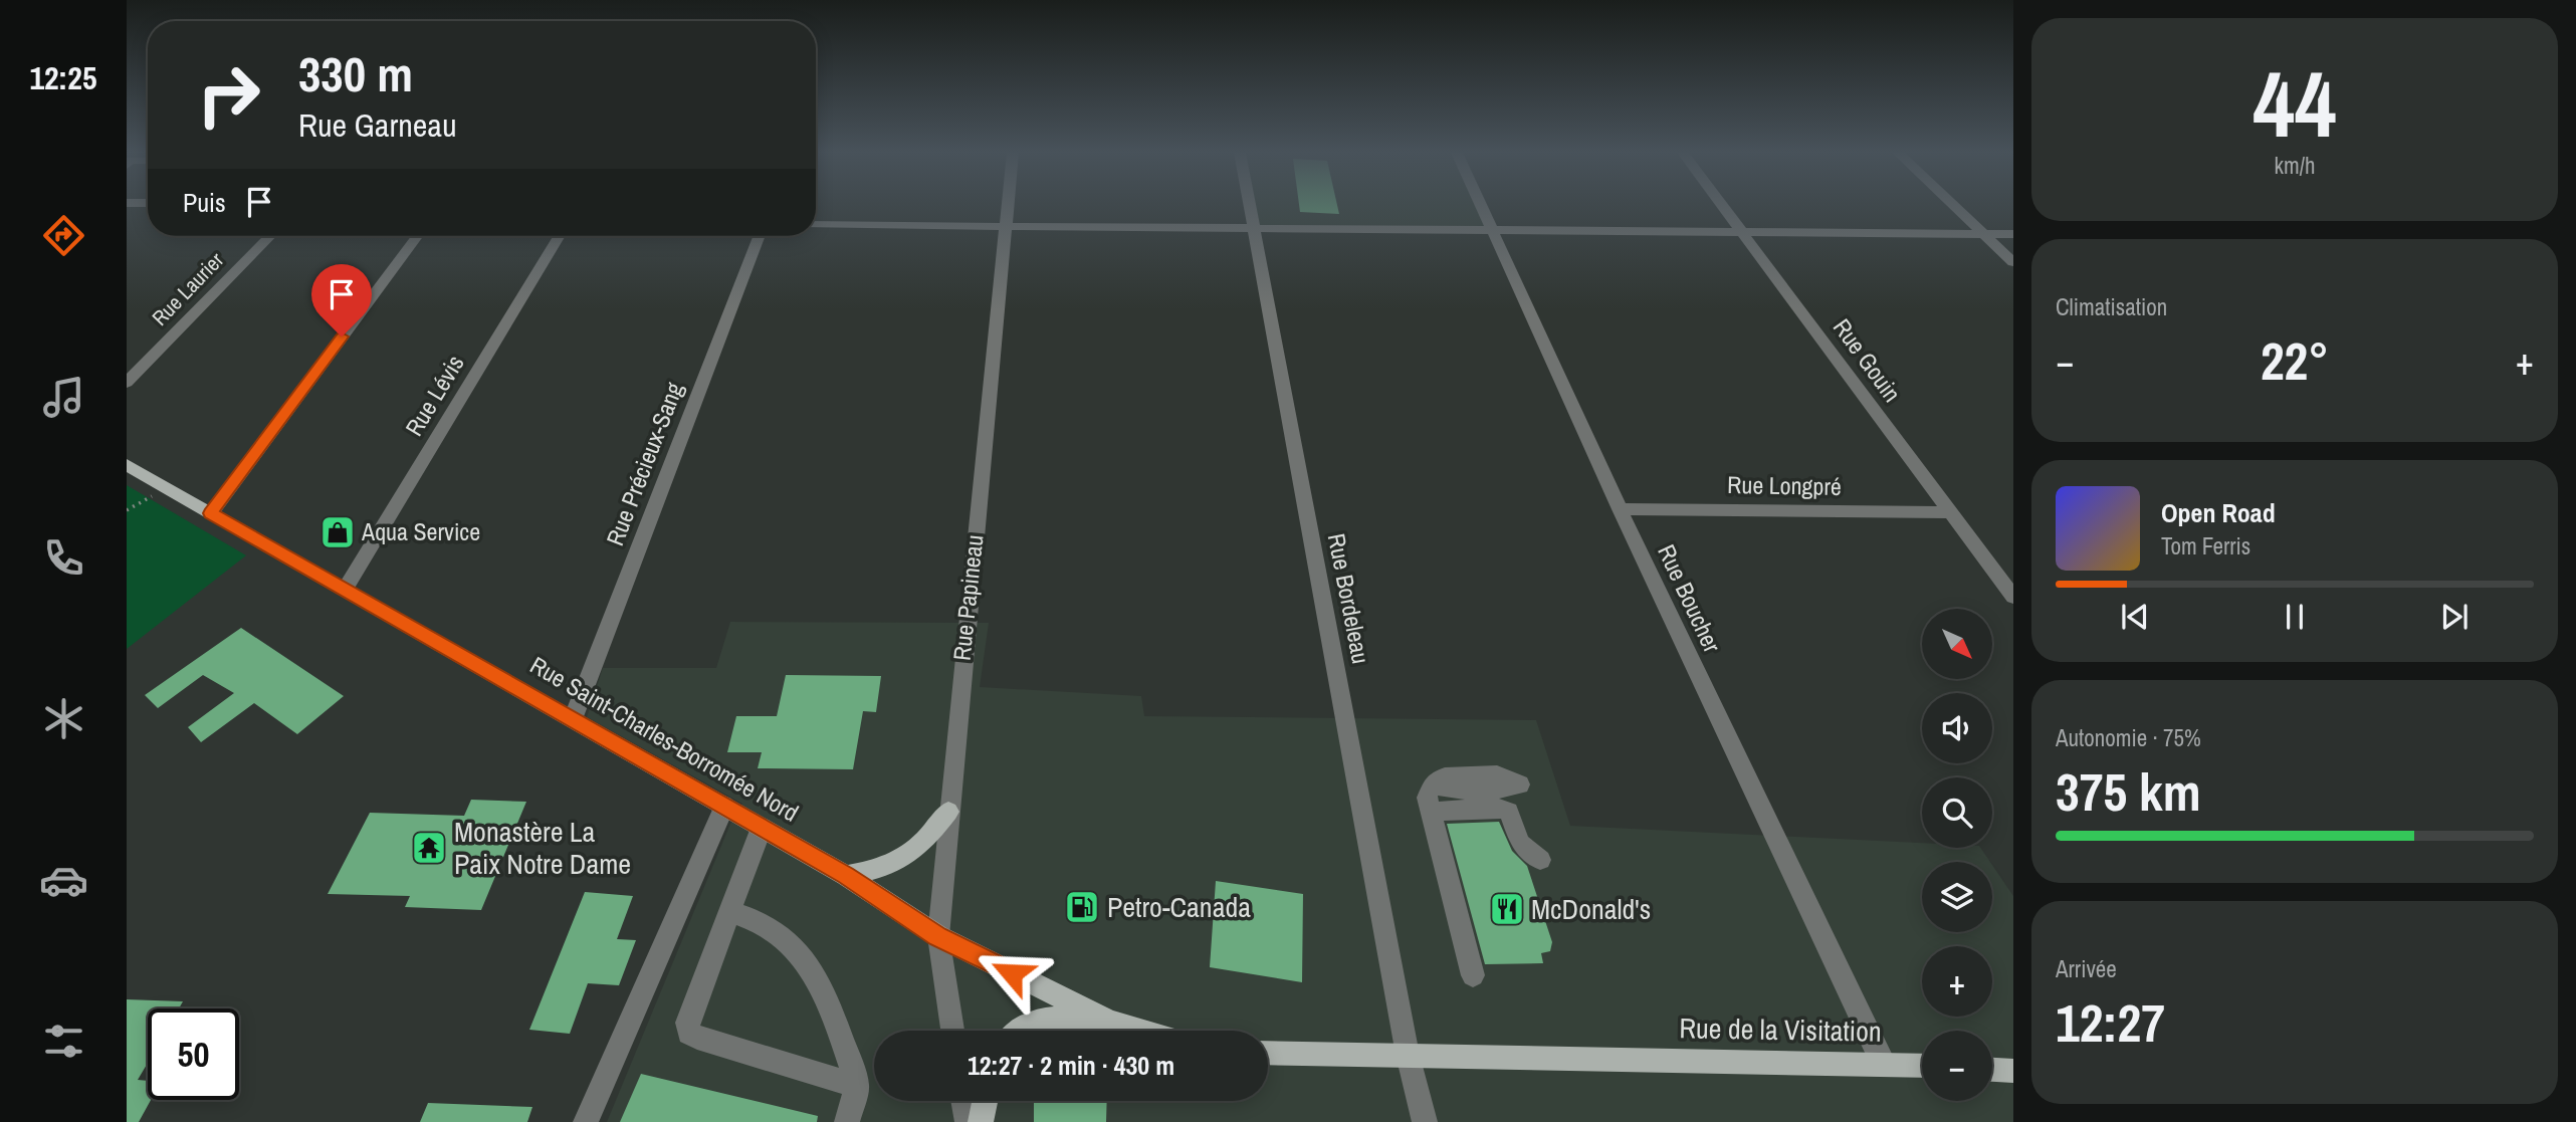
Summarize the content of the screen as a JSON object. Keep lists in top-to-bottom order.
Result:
{
  "streets": {
    "main road": ["Rue Saint-Charles-Borromée Nord", "Rue de la Visitation"],
    "street": [
      "Rue Laurier",
      "Rue Gouin",
      "Rue Lévis",
      "Rue Précieux-Sang",
      "Rue Longpré",
      "Rue Papineau",
      "Rue Bordeleau",
      "Rue Boucher"
    ]
  },
  "crossings": [
    ["Rue Gouin", "Rue Longpré"],
    ["Rue Lévis", "Rue Saint-Charles-Borromée Nord"],
    ["Rue Précieux-Sang", "Rue Saint-Charles-Borromée Nord"],
    ["Rue Longpré", "Rue Boucher"],
    ["Rue Papineau", "Rue Saint-Charles-Borromée Nord"],
    ["Rue Bordeleau", "Rue de la Visitation"],
    ["Rue Boucher", "Rue de la Visitation"]
  ],
  "places": {
    "shop": ["Aqua Service"],
    "temple": ["Monastère La Paix Notre Dame"],
    "fuel station": ["Petro-Canada"],
    "restaurant": ["McDonald's"]
  },
  "north": "bottom right",
  "page": {
    "tabs": "12:25",
    "tile": [
      ["44", "km/h"],
      "Climatisation",
      ["Autonomie · 75%", "375 km"],
      ["Arrivée", "12:27"]
    ],
    "turn": ["330 m", "Rue Garneau"],
    "then": "Puis",
    "heat": ["−", "22°", "+"],
    "song": ["Open Road", "Tom Ferris"],
    "map_buttons": ["+", "−"],
    "limit": "50",
    "trip": "12:27 · 2 min · 430 m"
  }
}
